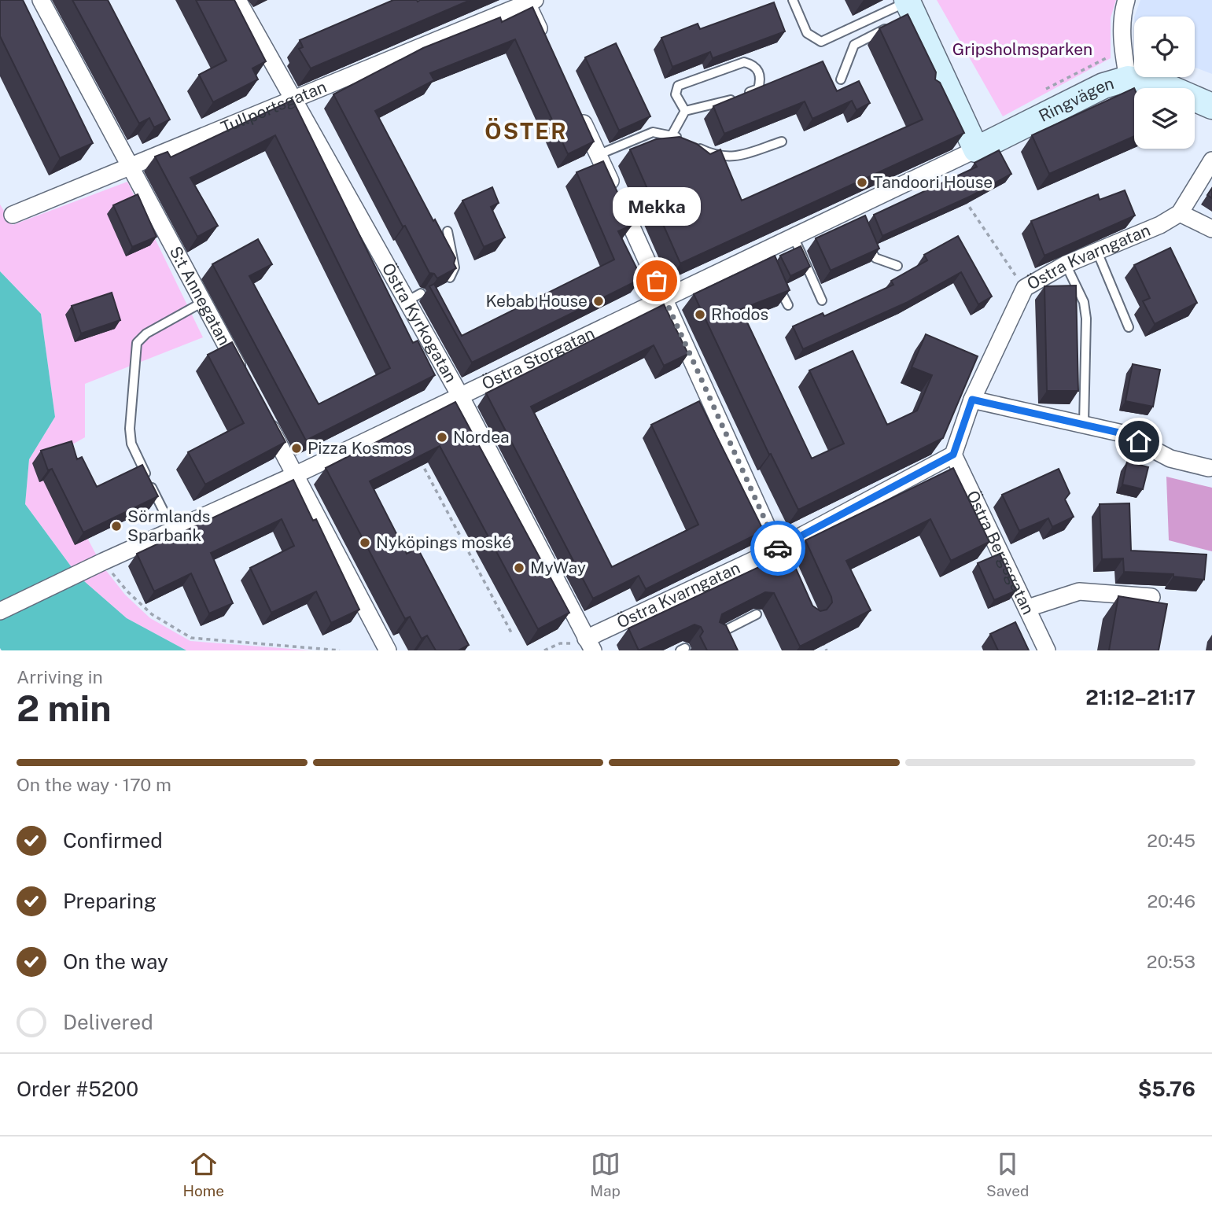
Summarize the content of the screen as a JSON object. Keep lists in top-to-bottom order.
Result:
{
  "streets": {
    "street": [
      "Ringvägen",
      "Tullportsgatan",
      "Östra Kvarngatan",
      "S:t Annegatan",
      "Östra Kyrkogatan",
      "Östra Storgatan",
      "Östra Bergsgatan"
    ]
  },
  "crossings": [
    ["Ringvägen", "Östra Storgatan"],
    ["Tullportsgatan", "S:t Annegatan"],
    ["Tullportsgatan", "Östra Kyrkogatan"],
    ["Östra Kvarngatan", "Östra Kyrkogatan"],
    ["Östra Kvarngatan", "Östra Bergsgatan"],
    ["Östra Kyrkogatan", "Östra Storgatan"]
  ],
  "districts": ["ÖSTER"],
  "parks": ["Gripsholmsparken"],
  "places": [
    "Tandoori House",
    "Mekka",
    "Kebab House",
    "Rhodos",
    "Nordea",
    "Pizza Kosmos",
    "Sörmlands Sparbank",
    "Nyköpings moské",
    "MyWay"
  ],
  "page": {
    "bubble": "Mekka",
    "heading": ["2 min", "Arriving in", "21:12–21:17"],
    "panel": ["Order #5200", "$5.76"],
    "bar": "On the way · 170 m",
    "list": [
      ["Confirmed", "20:45"],
      ["Preparing", "20:46"],
      ["On the way", "20:53"],
      "Delivered"
    ],
    "tabs": ["Home", "Map", "Saved"]
  }
}
